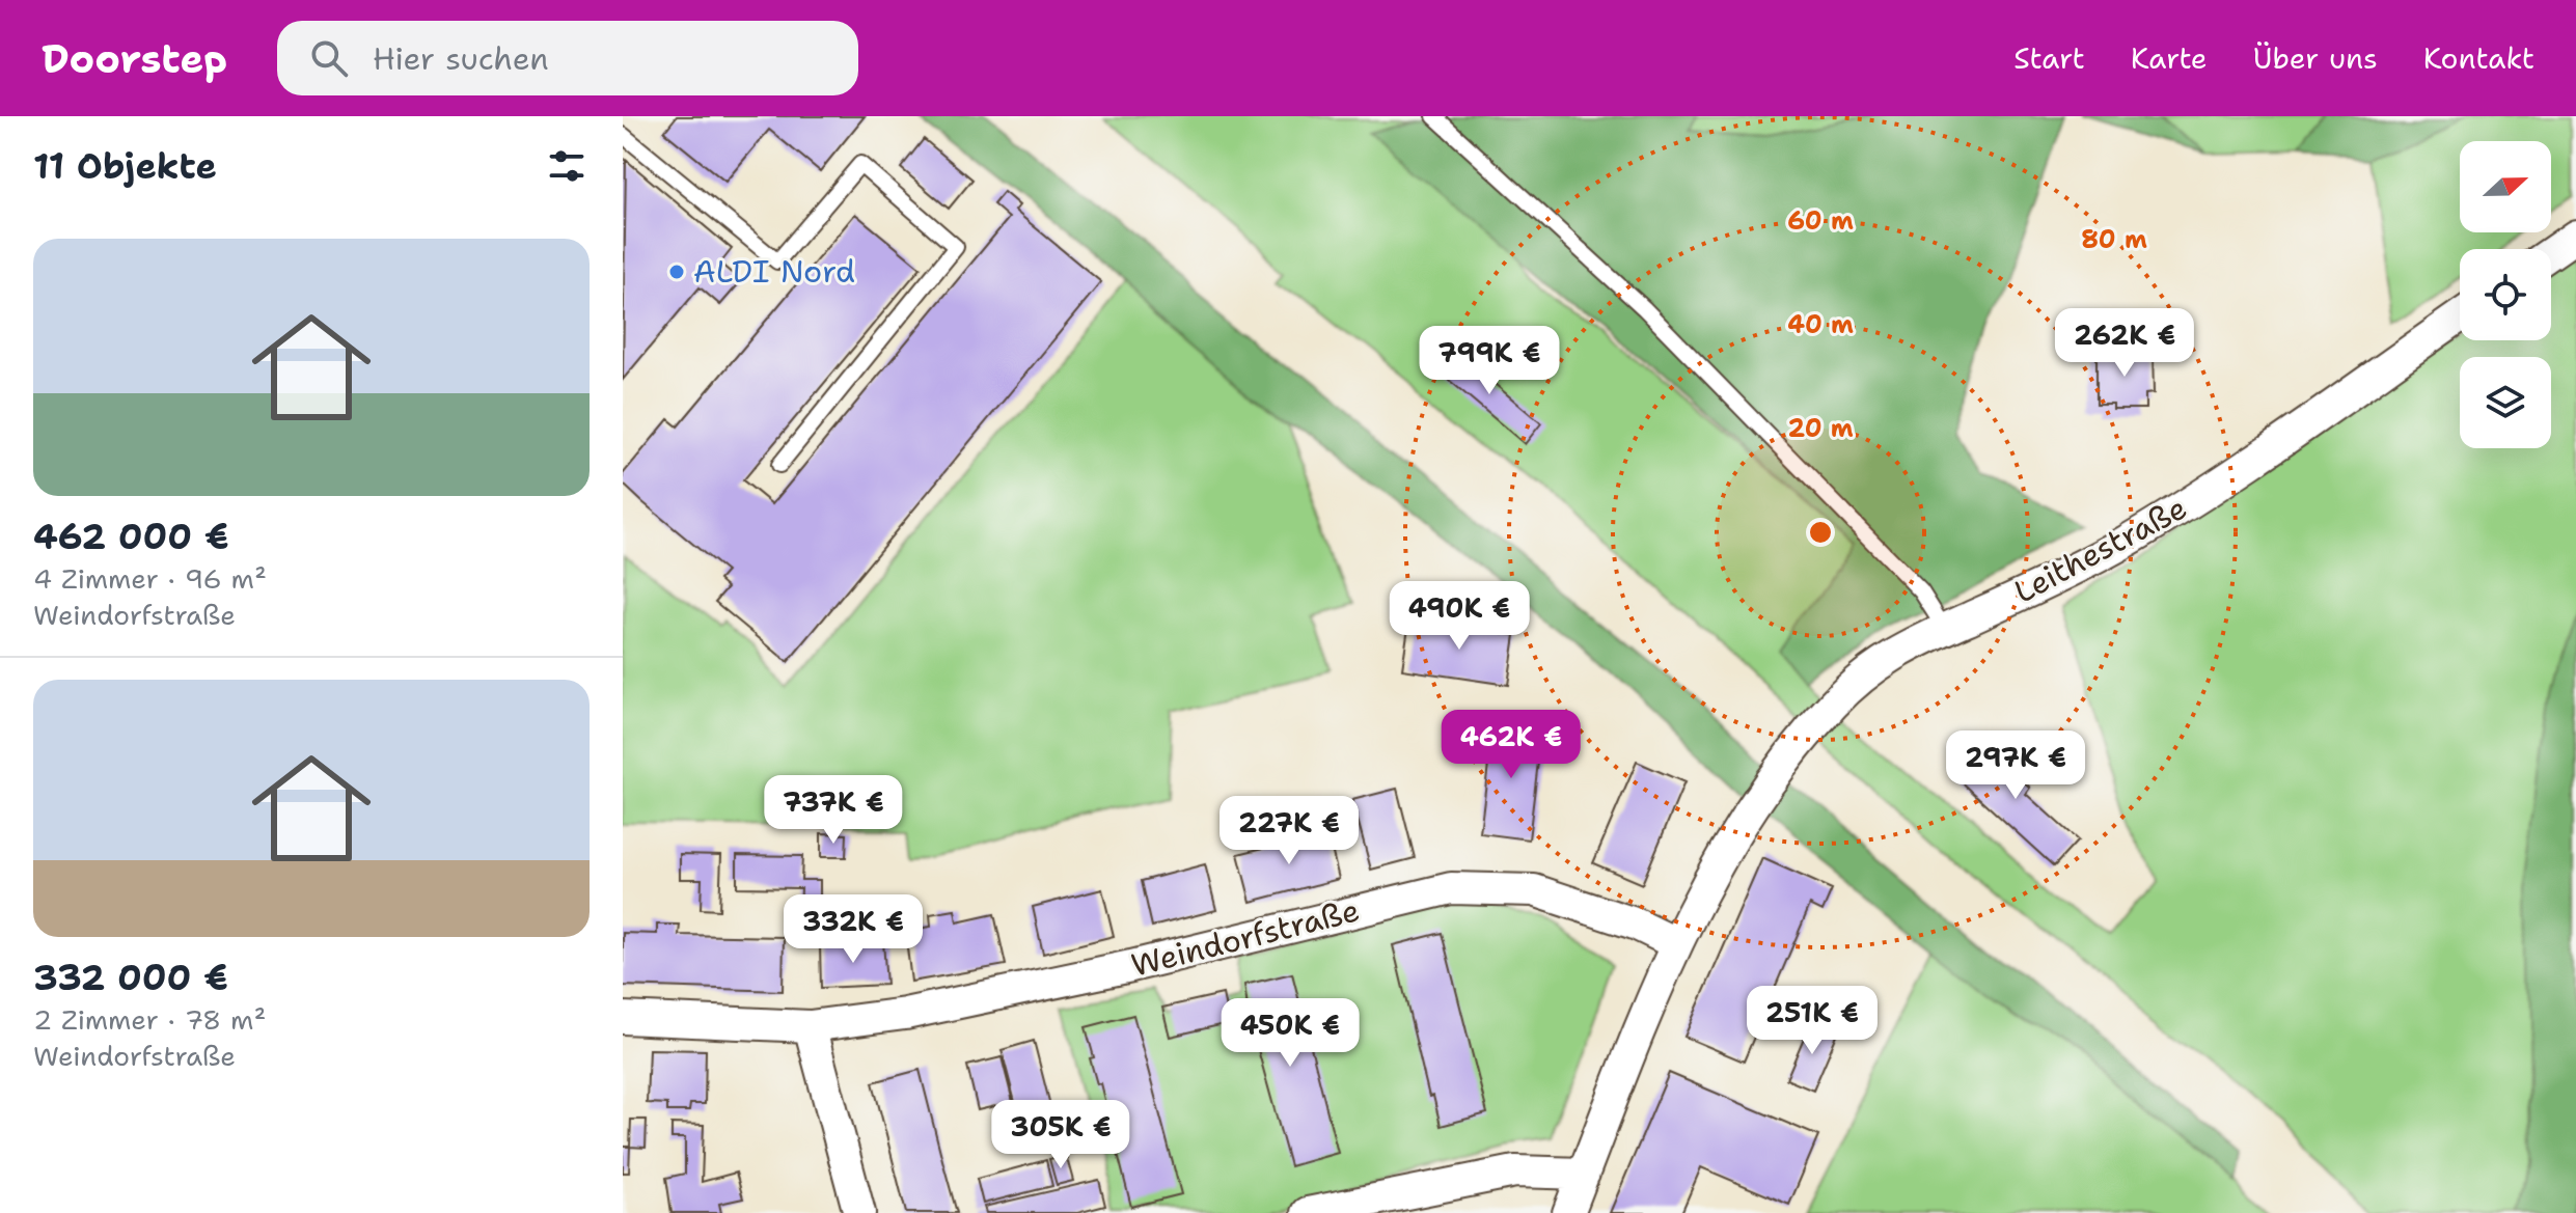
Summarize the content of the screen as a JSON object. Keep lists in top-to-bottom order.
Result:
{
  "streets": {
    "street": ["Leithestraße", "Weindorfstraße"]
  },
  "crossings": [
    ["Leithestraße", "Weindorfstraße"]
  ],
  "places": ["ALDI Nord"],
  "north": "right",
  "page": {
    "header": "Doorstep",
    "search": "Hier suchen",
    "nav": [
      "Start",
      "Karte",
      "Über uns",
      "Kontakt"
    ],
    "heading": "11 Objekte",
    "list": [
      {
        "name": "462 000 €",
        "note": "4 Zimmer · 96 m² · Weindorfstraße"
      },
      {
        "name": "332 000 €",
        "note": "2 Zimmer · 78 m² · Weindorfstraße"
      }
    ],
    "price": [
      "262K €",
      "799K €",
      "490K €",
      "462K €",
      "297K €",
      "737K €",
      "227K €",
      "332K €",
      "251K €",
      "450K €",
      "305K €"
    ]
  },
  "rings": [
    "60 m",
    "80 m",
    "40 m",
    "20 m"
  ]
}
